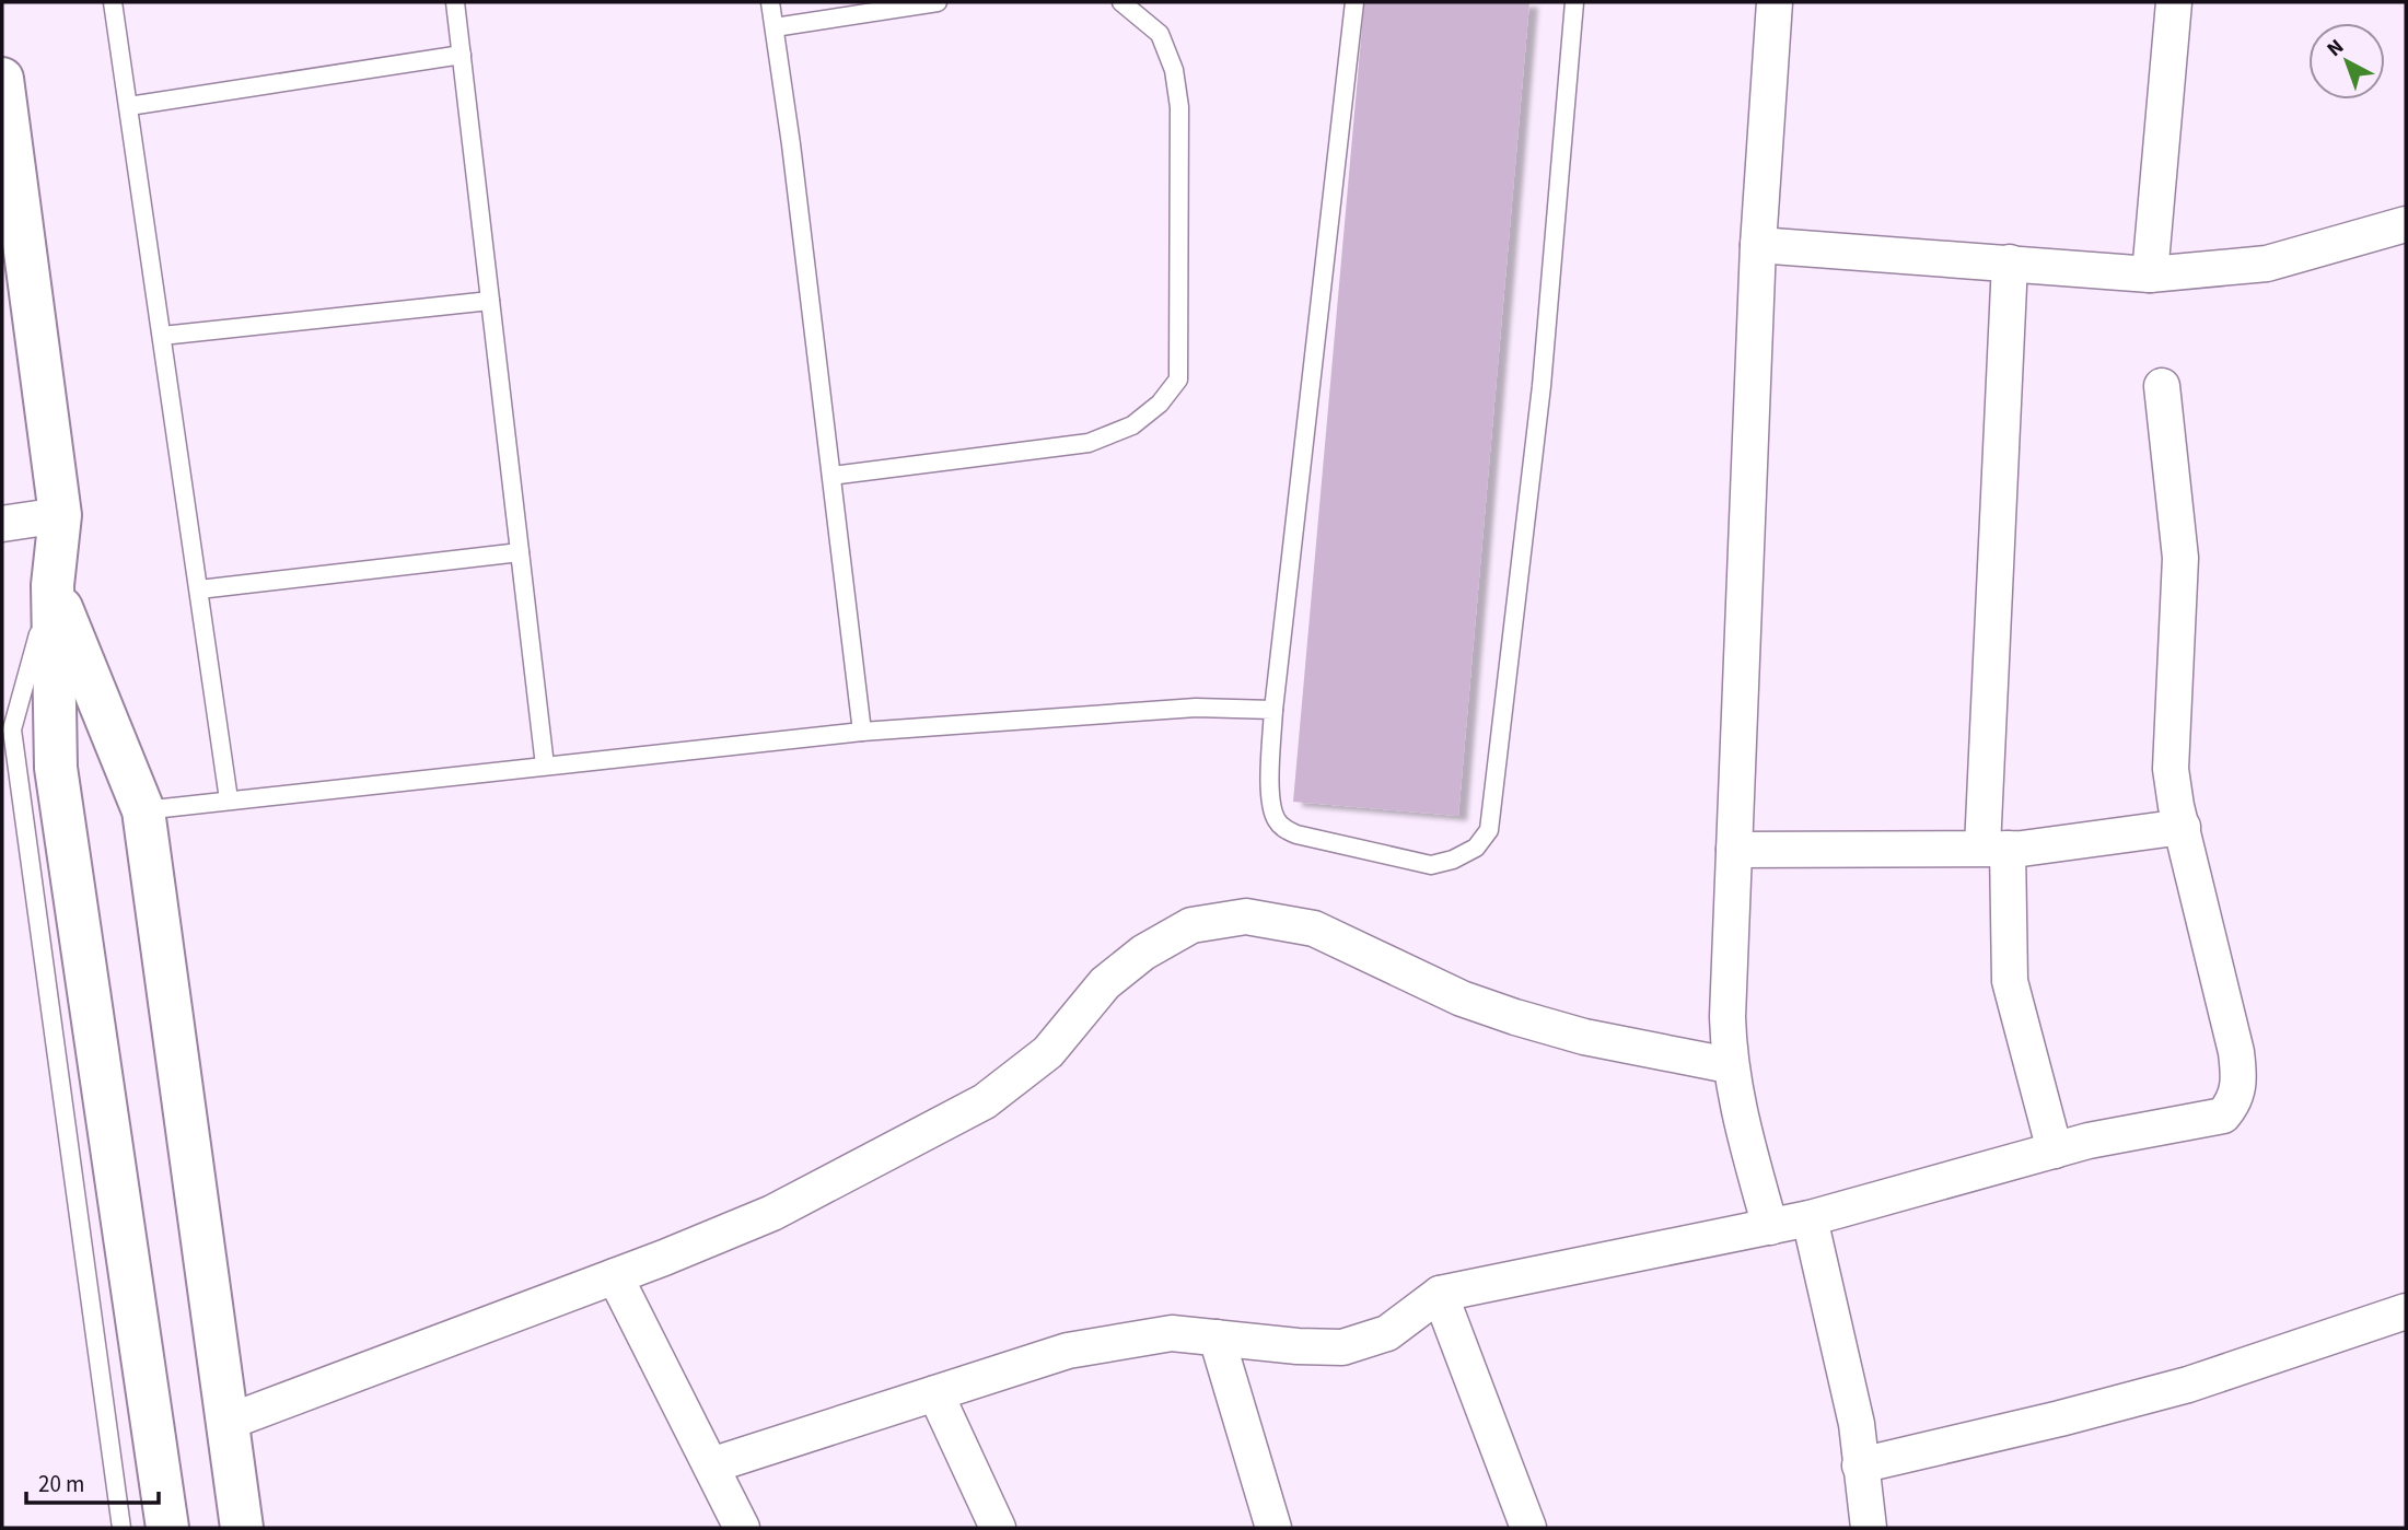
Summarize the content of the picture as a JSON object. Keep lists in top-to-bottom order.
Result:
{
  "scale_bar": "20 m",
  "north": "top left"
}
